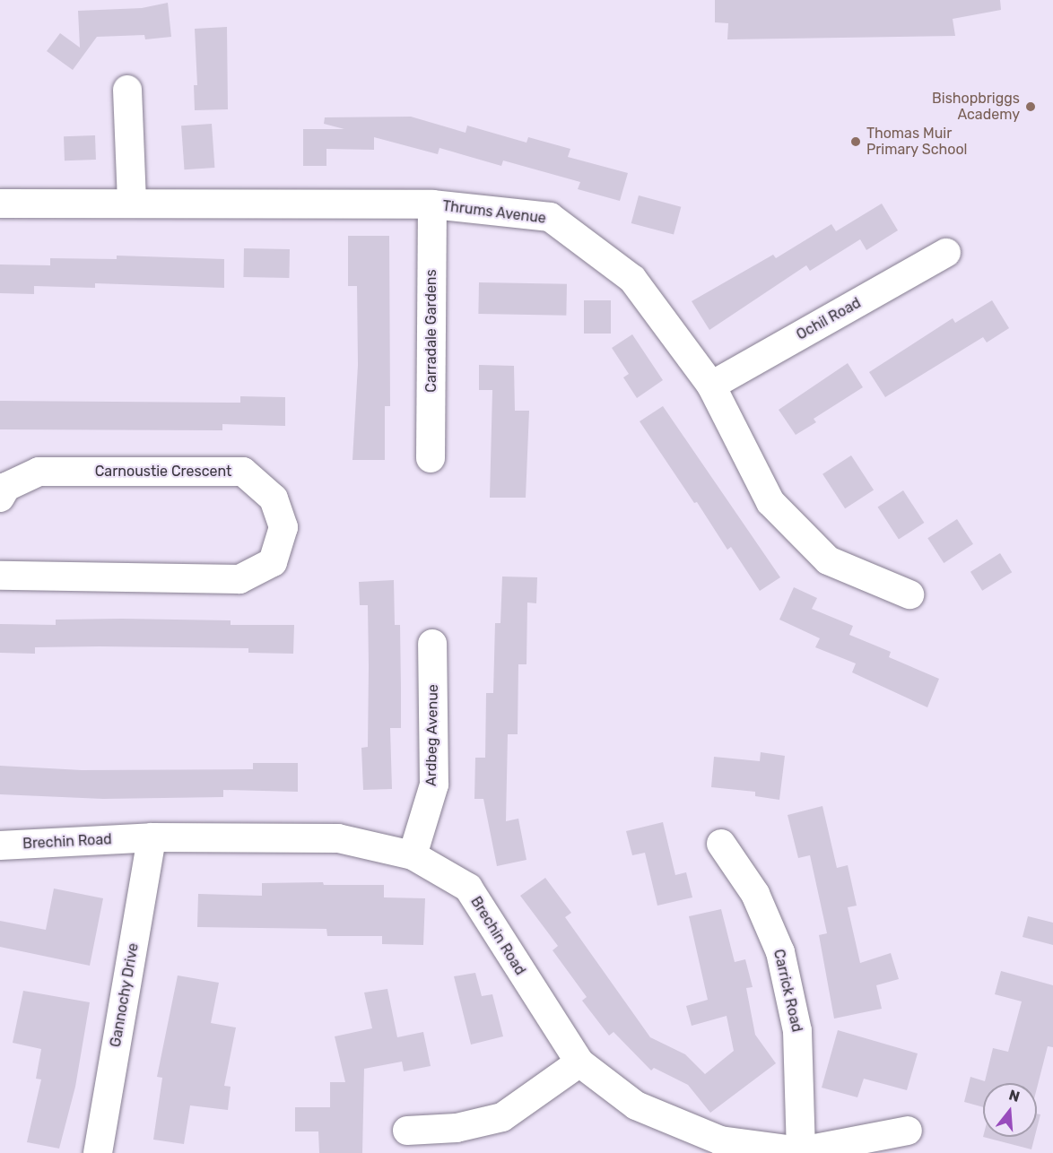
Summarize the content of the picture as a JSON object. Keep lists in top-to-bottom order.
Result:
{
  "streets": {
    "street": [
      "Thrums Avenue",
      "Ochil Road",
      "Carradale Gardens",
      "Carnoustie Crescent",
      "Ardbeg Avenue",
      "Brechin Road",
      "Carrick Road",
      "Gannochy Drive"
    ]
  },
  "crossings": [
    ["Thrums Avenue", "Ochil Road"],
    ["Thrums Avenue", "Carradale Gardens"],
    ["Ardbeg Avenue", "Brechin Road"],
    ["Brechin Road", "Carrick Road"],
    ["Brechin Road", "Gannochy Drive"]
  ],
  "places": ["Bishopbriggs Academy", "Thomas Muir Primary School"],
  "north": "top"
}
